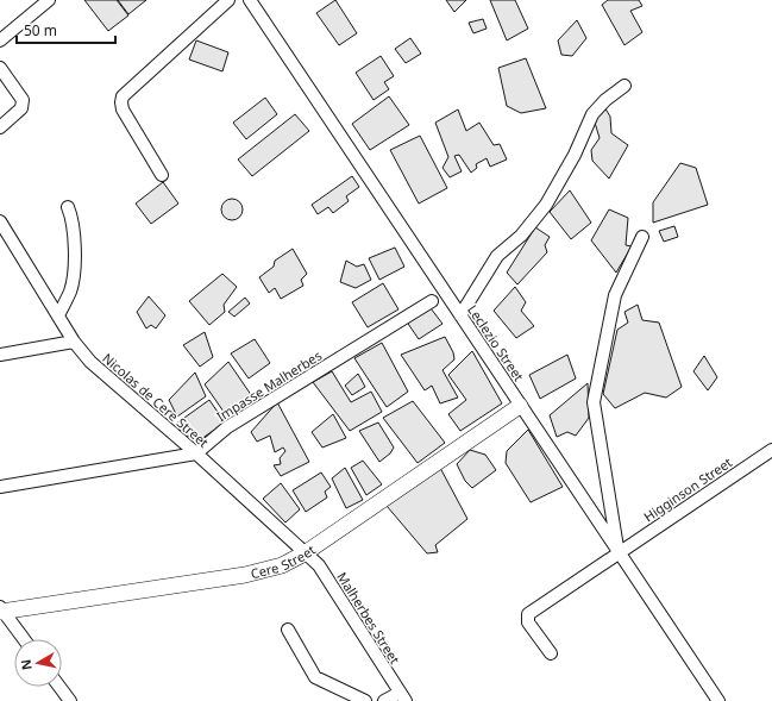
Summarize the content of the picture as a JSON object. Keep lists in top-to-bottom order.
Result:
{
  "streets": {
    "street": [
      "Leclezio Street",
      "Impasse Malherbes",
      "Nicolas de Cere Street",
      "Higginson Street",
      "Cere Street",
      "Malherbes Street"
    ]
  },
  "crossings": [
    ["Leclezio Street", "Higginson Street"],
    ["Leclezio Street", "Cere Street"],
    ["Impasse Malherbes", "Nicolas de Cere Street"],
    ["Nicolas de Cere Street", "Cere Street"],
    ["Nicolas de Cere Street", "Malherbes Street"],
    ["Cere Street", "Malherbes Street"]
  ],
  "scale_bar": "50 m",
  "north": "left"
}
